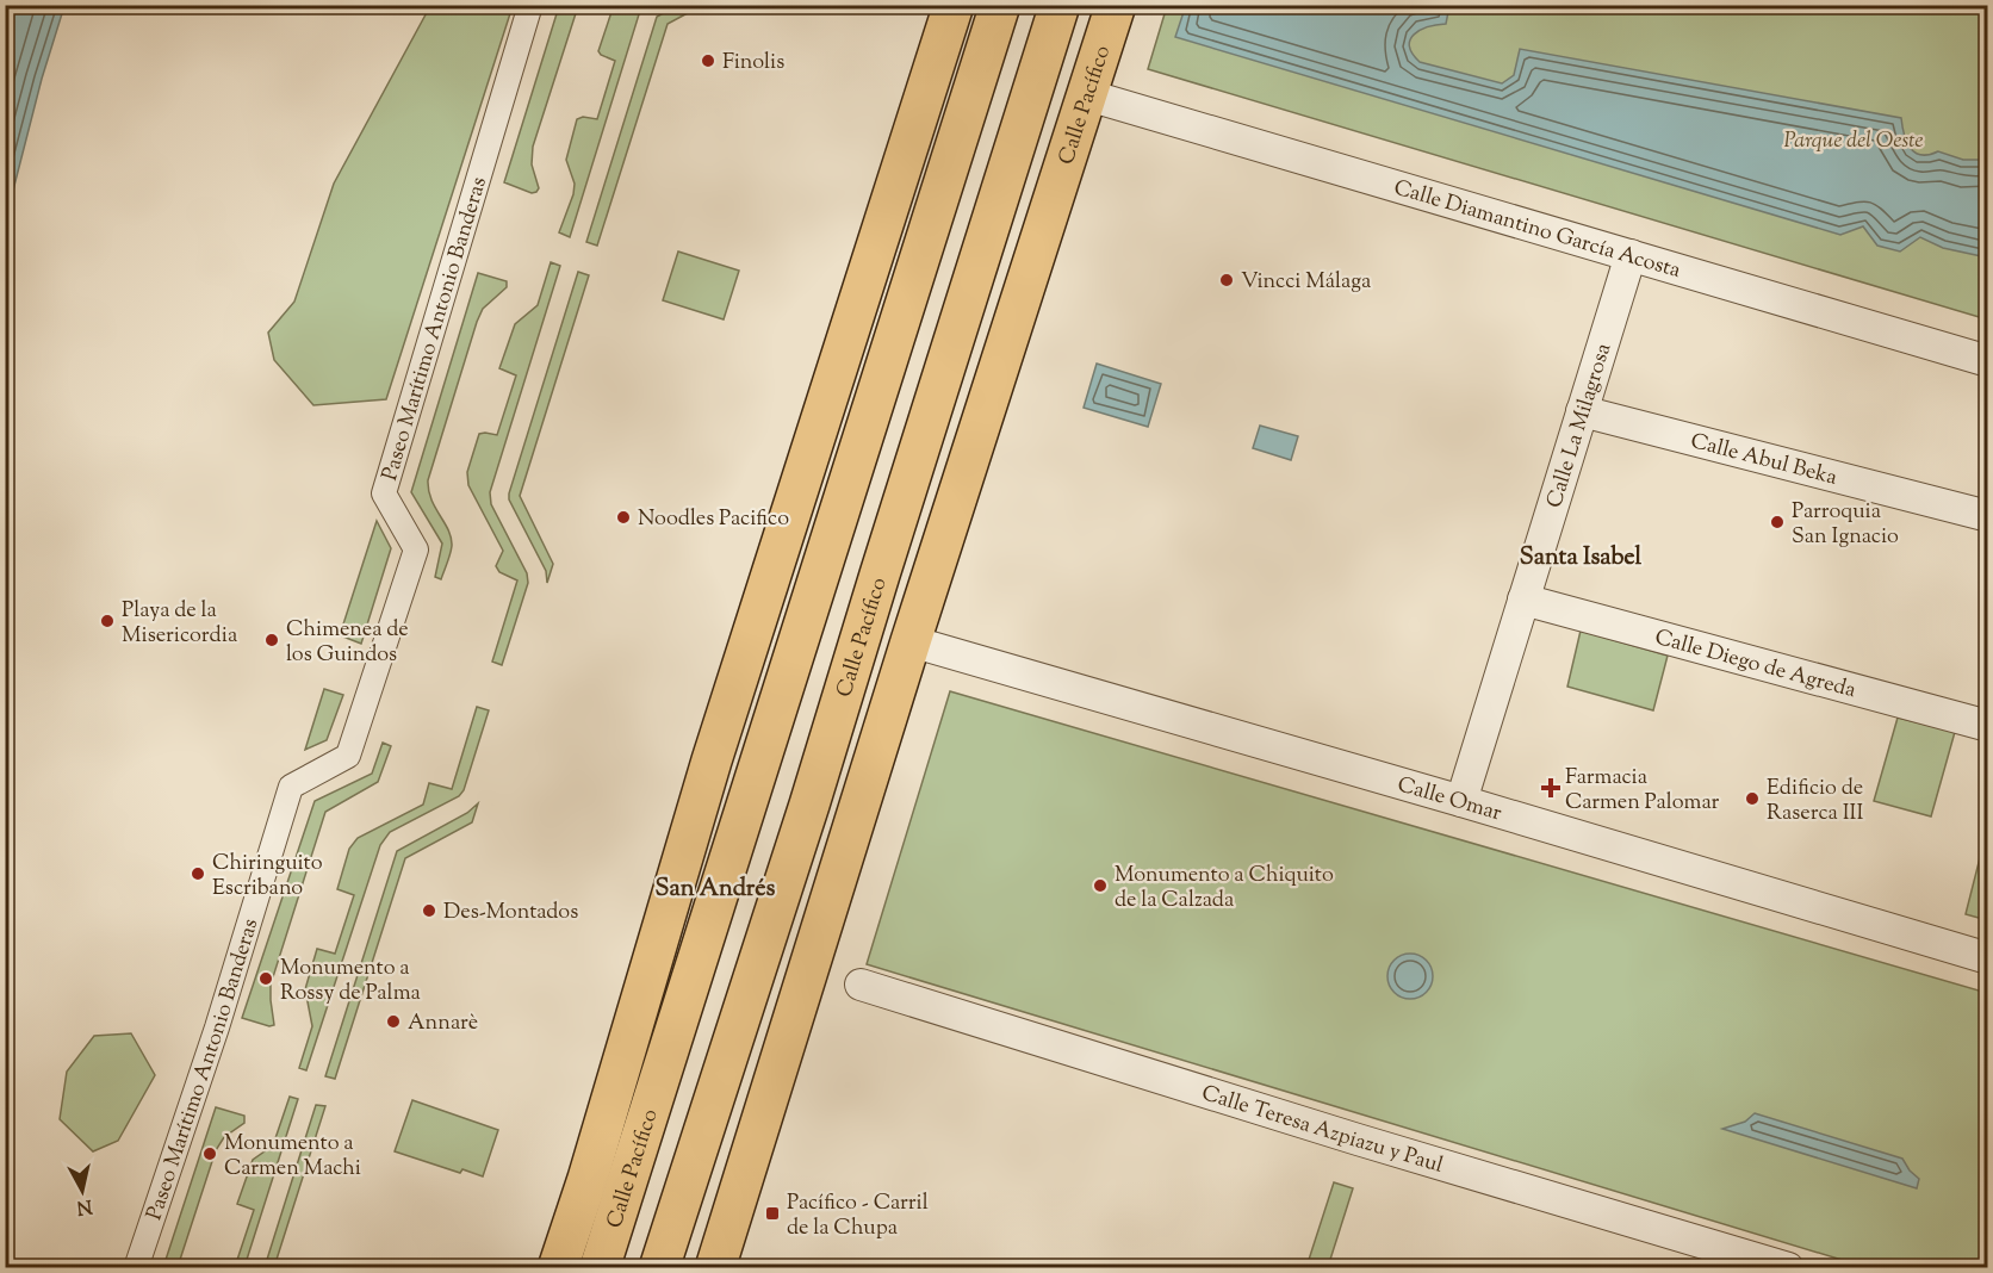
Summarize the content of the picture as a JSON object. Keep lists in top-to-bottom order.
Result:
{
  "streets": {
    "main road": ["Calle Pacífico"],
    "street": [
      "Calle Diamantino García Acosta",
      "Paseo Marítimo Antonio Banderas",
      "Calle La Milagrosa",
      "Calle Abul Beka",
      "Calle Diego de Agreda",
      "Calle Omar",
      "Calle Teresa Azpiazu y Paul"
    ]
  },
  "crossings": [
    ["Calle Pacífico", "Calle Diamantino García Acosta"],
    ["Calle Pacífico", "Calle Omar"],
    ["Calle Diamantino García Acosta", "Calle La Milagrosa"],
    ["Calle La Milagrosa", "Calle Abul Beka"],
    ["Calle La Milagrosa", "Calle Diego de Agreda"],
    ["Calle La Milagrosa", "Calle Omar"]
  ],
  "districts": ["Santa Isabel", "San Andrés"],
  "parks": ["Parque del Oeste"],
  "places": {
    "other": [
      "Finolis",
      "Vincci Málaga",
      "Noodles Pacifico",
      "Parroquia San Ignacio",
      "Playa de la Misericordia",
      "Chimenea de los Guindos",
      "Edificio de Raserca III",
      "Chiringuito Escribano",
      "Monumento a Chiquito de la Calzada",
      "Des-Montados",
      "Monumento a Rossy de Palma",
      "Annarè",
      "Monumento a Carmen Machi"
    ],
    "health": ["Farmacia Carmen Palomar"],
    "transit": ["Pacífico - Carril de la Chupa"]
  },
  "north": "bottom"
}
